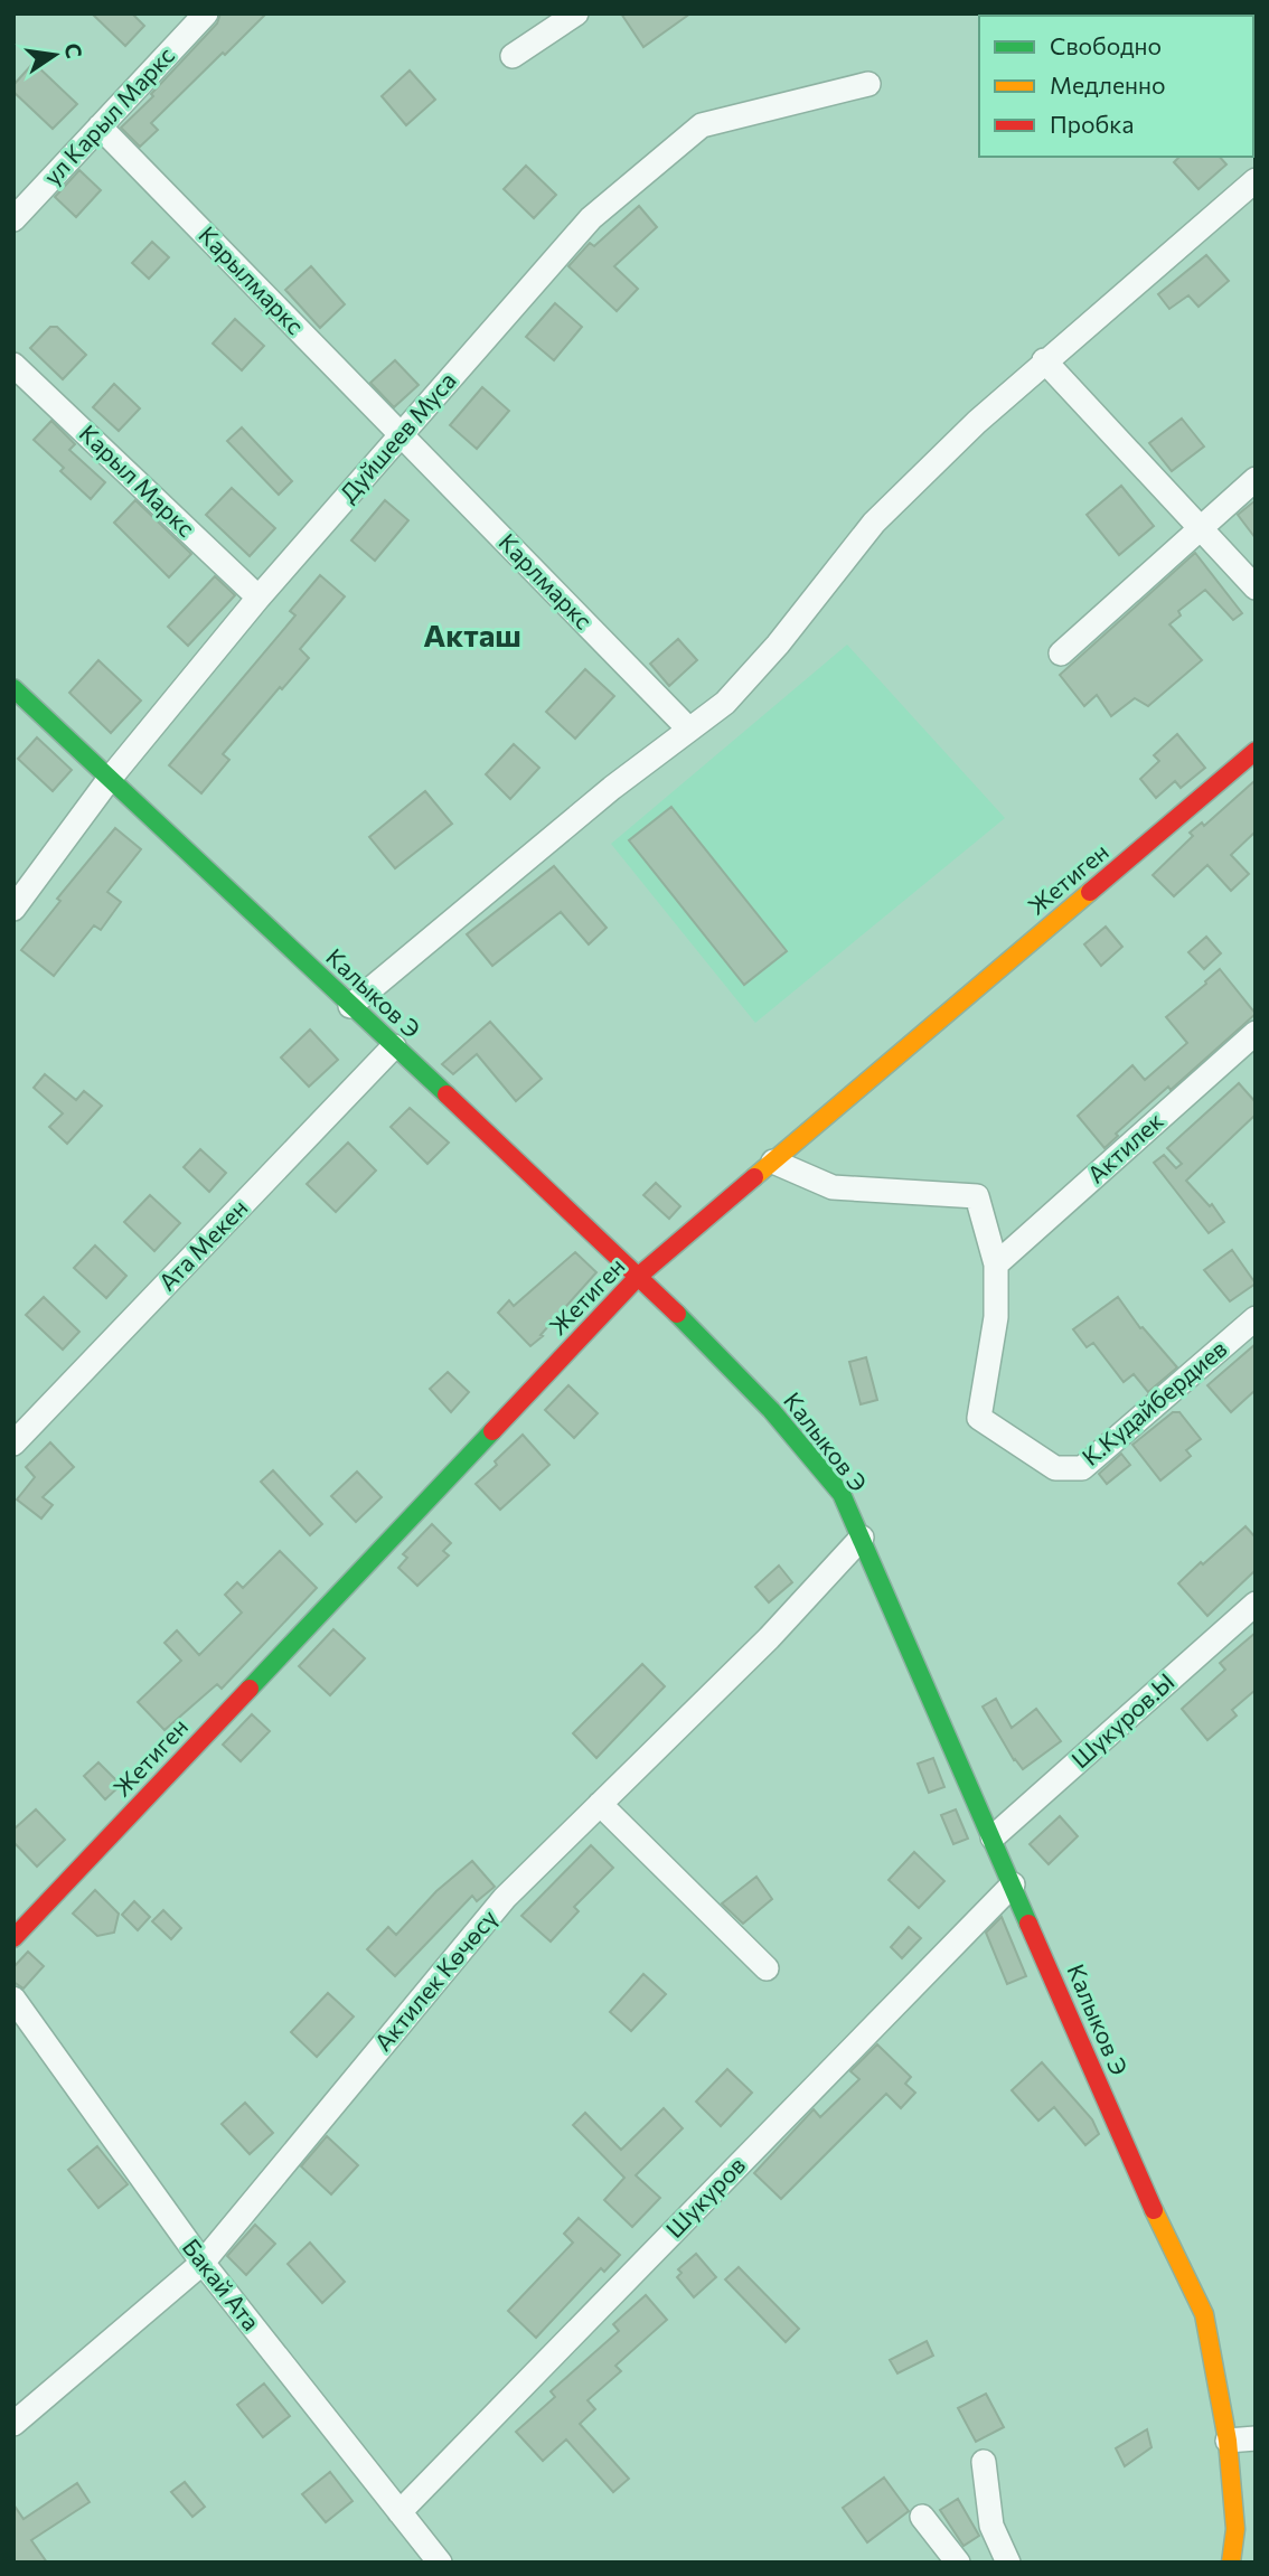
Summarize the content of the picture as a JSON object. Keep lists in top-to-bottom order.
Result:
{
  "streets": {
    "street": [
      "ул Карыл Маркс",
      "Карылмаркс",
      "Дуйшеев Муса",
      "Карыл Маркс",
      "Карлмаркс",
      "Жетиген",
      "Калыков Э",
      "Актилек",
      "Ата Мекен",
      "К.Кудайбердиев",
      "Шукуров.Ы",
      "Актилек Көчөсү",
      "Шукуров",
      "Бакай Ата"
    ]
  },
  "crossings": [
    ["ул Карыл Маркс", "Карылмаркс"],
    ["Карылмаркс", "Дуйшеев Муса"],
    ["Карылмаркс", "Карлмаркс"],
    ["Дуйшеев Муса", "Карыл Маркс"],
    ["Дуйшеев Муса", "Карлмаркс"],
    ["Дуйшеев Муса", "Калыков Э"],
    ["Жетиген", "Калыков Э"],
    ["Жетиген", "К.Кудайбердиев"],
    ["Калыков Э", "Ата Мекен"],
    ["Калыков Э", "Шукуров.Ы"],
    ["Калыков Э", "Актилек Көчөсү"],
    ["Калыков Э", "Шукуров"],
    ["Актилек", "К.Кудайбердиев"],
    ["Актилек Көчөсү", "Бакай Ата"],
    ["Шукуров", "Бакай Ата"]
  ],
  "districts": ["Акташ"],
  "legend": ["Свободно", "Медленно", "Пробка"],
  "north": "right"
}
